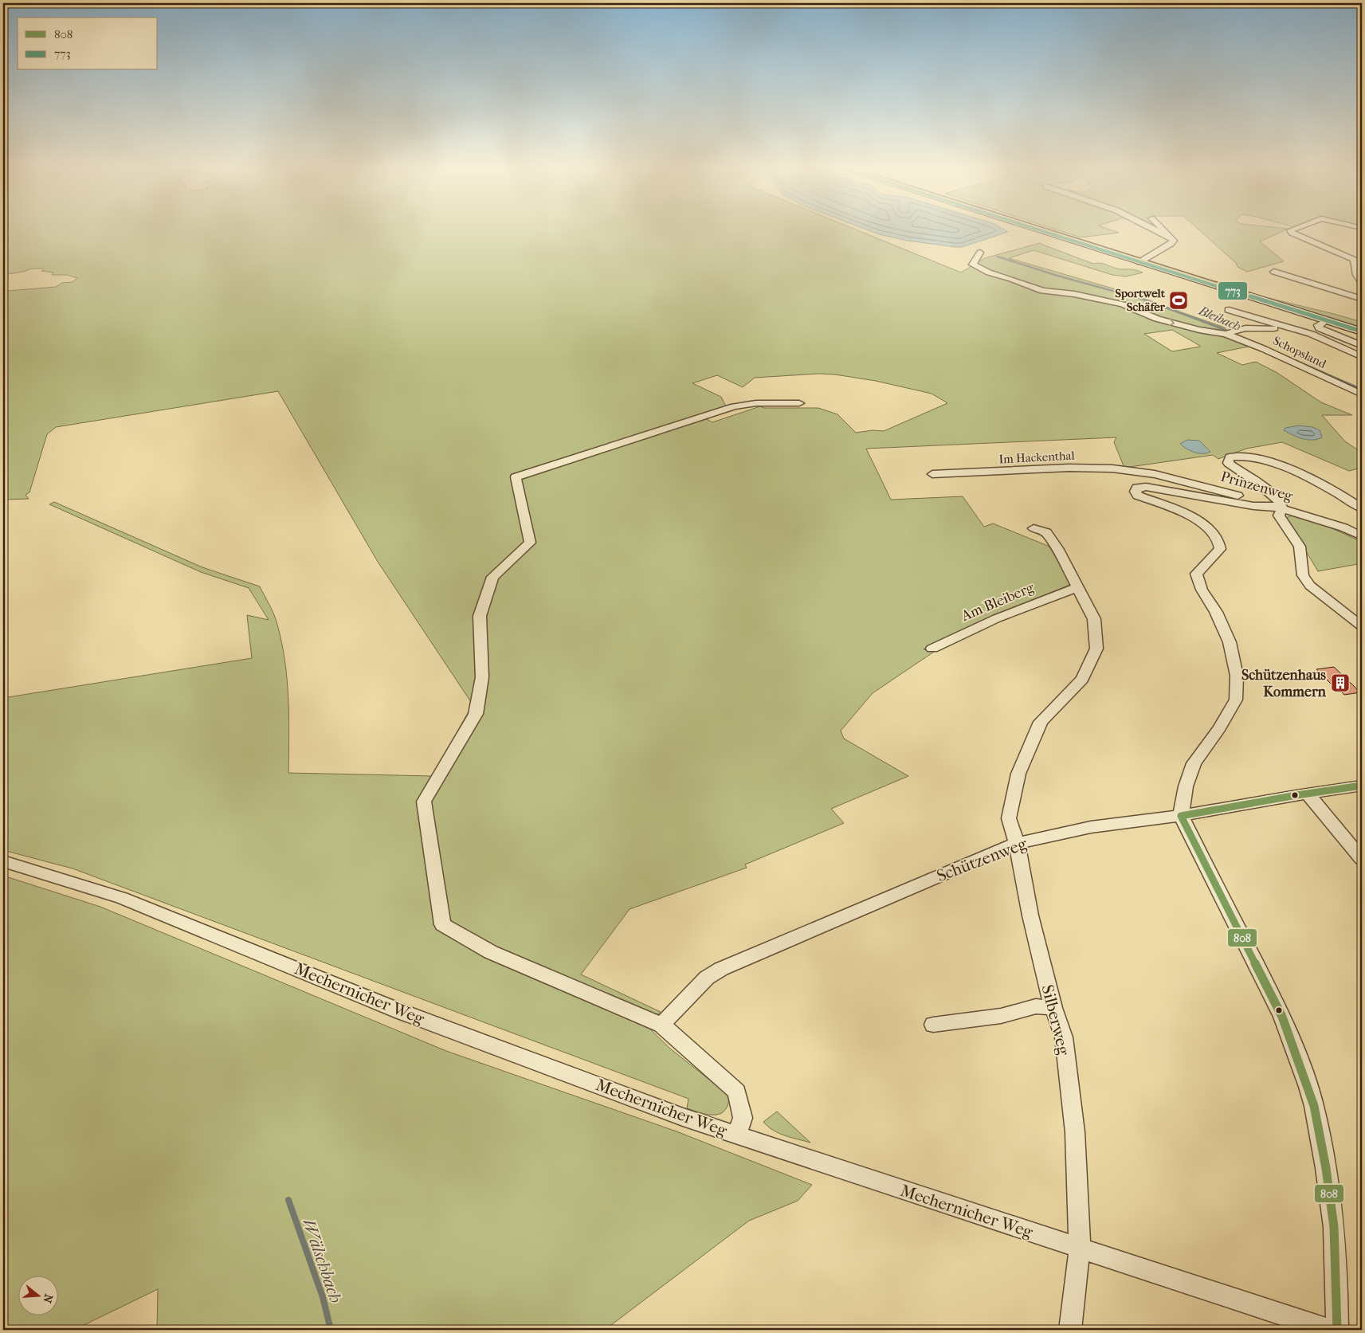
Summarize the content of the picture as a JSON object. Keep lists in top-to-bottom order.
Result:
{
  "streets": {
    "street": [
      "Schopsland",
      "Im Hackenthal",
      "Prinzenweg",
      "Am Bleiberg",
      "Schützenweg",
      "Mechernicher Weg",
      "Silberweg"
    ]
  },
  "crossings": [
    ["Im Hackenthal", "Prinzenweg"],
    ["Schützenweg", "Silberweg"],
    ["Mechernicher Weg", "Silberweg"]
  ],
  "water": ["Bleibach", "Wälschbach"],
  "places": {
    "sports": ["Sportwelt Schäfer"],
    "building": ["Schützenhaus Kommern"]
  },
  "lines": ["transit line 773", "transit line 808"],
  "legend": ["808", "773"],
  "north": "right"
}
